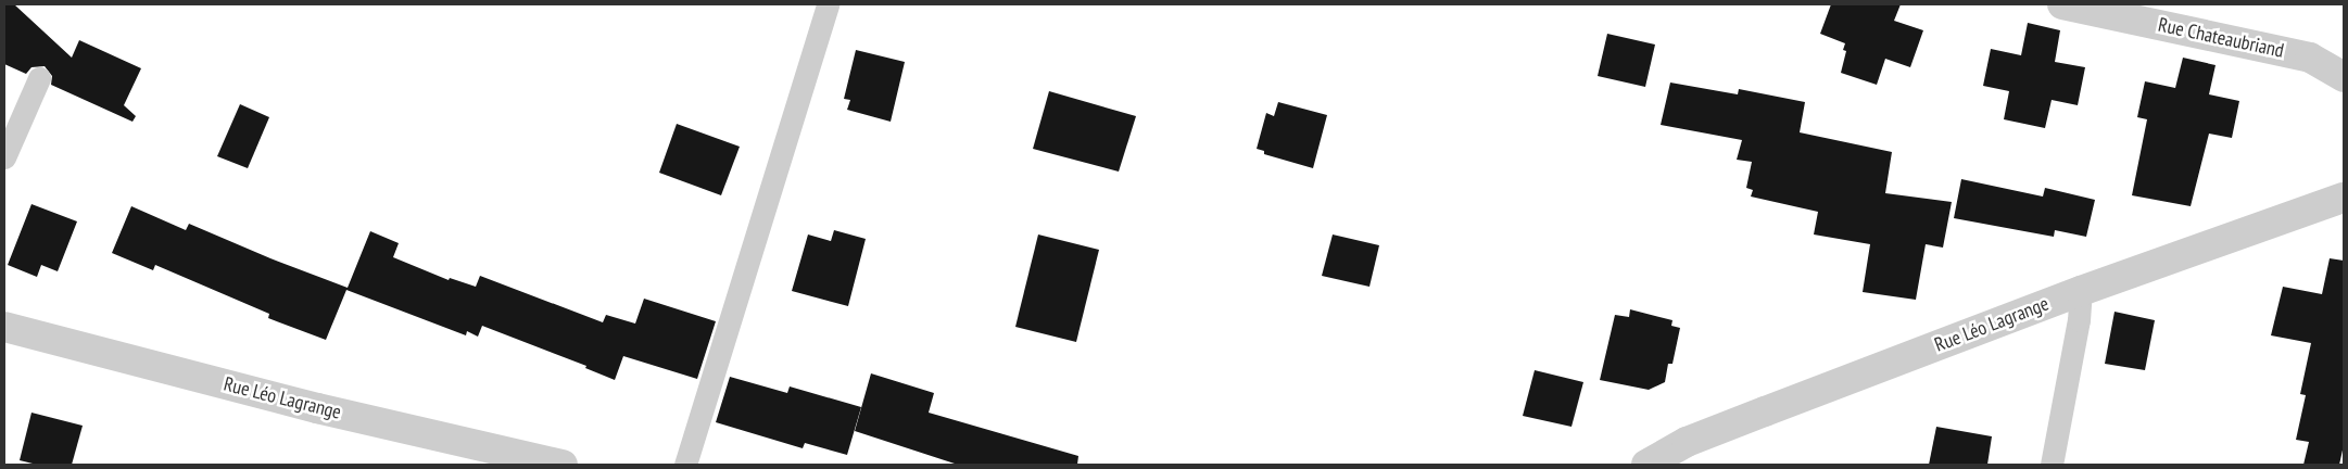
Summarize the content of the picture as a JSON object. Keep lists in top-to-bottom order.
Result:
{
  "streets": {
    "street": ["Rue Chateaubriand", "Rue Léo Lagrange"]
  }
}
